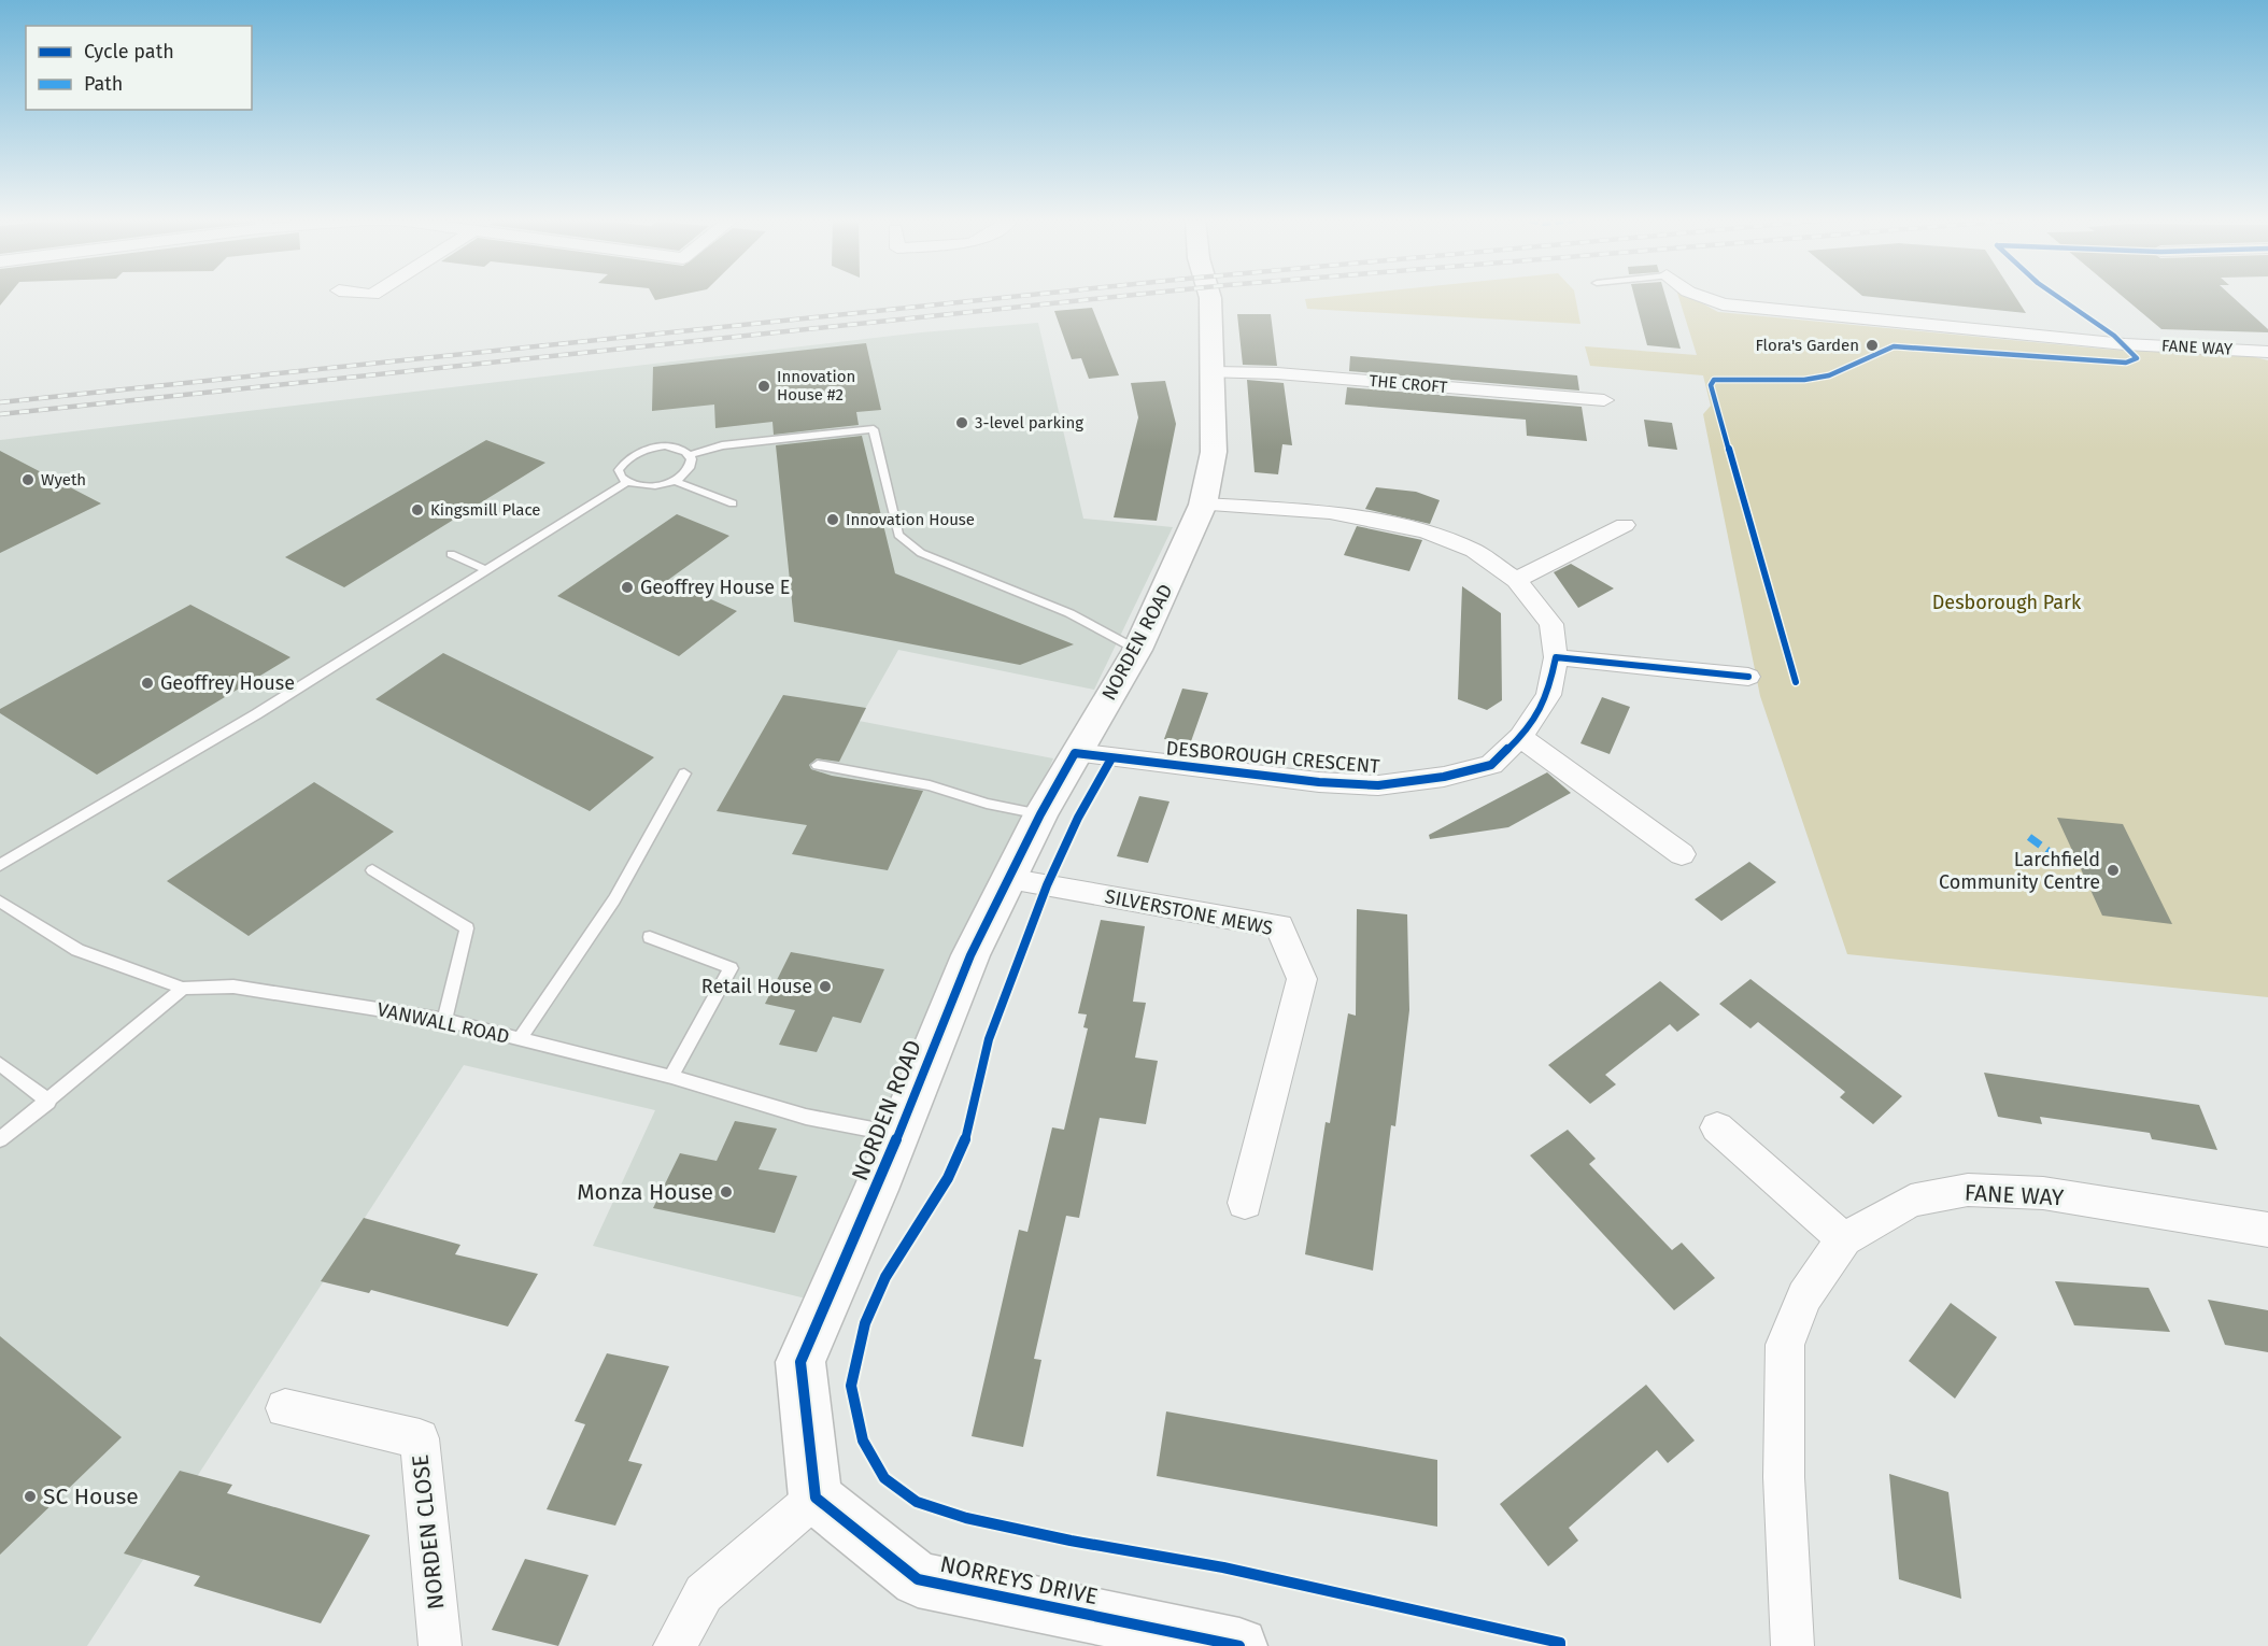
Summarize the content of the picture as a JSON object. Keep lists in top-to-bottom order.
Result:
{
  "streets": {
    "street": [
      "FANE WAY",
      "THE CROFT",
      "NORDEN ROAD",
      "DESBOROUGH CRESCENT",
      "SILVERSTONE MEWS",
      "NORDEN CLOSE",
      "NORREYS DRIVE"
    ],
    "lane": ["VANWALL ROAD"]
  },
  "crossings": [
    ["THE CROFT", "NORDEN ROAD"],
    ["NORDEN ROAD", "DESBOROUGH CRESCENT"],
    ["NORDEN ROAD", "SILVERSTONE MEWS"],
    ["NORDEN ROAD", "VANWALL ROAD"],
    ["NORDEN ROAD", "NORREYS DRIVE"]
  ],
  "parks": ["Desborough Park"],
  "places": [
    "Flora's Garden",
    "Innovation House #2",
    "3-level parking",
    "Wyeth",
    "Kingsmill Place",
    "Innovation House",
    "Geoffrey House E",
    "Geoffrey House",
    "Larchfield Community Centre",
    "Retail House",
    "Monza House",
    "SC House"
  ],
  "legend": ["Cycle path", "Path"]
}
